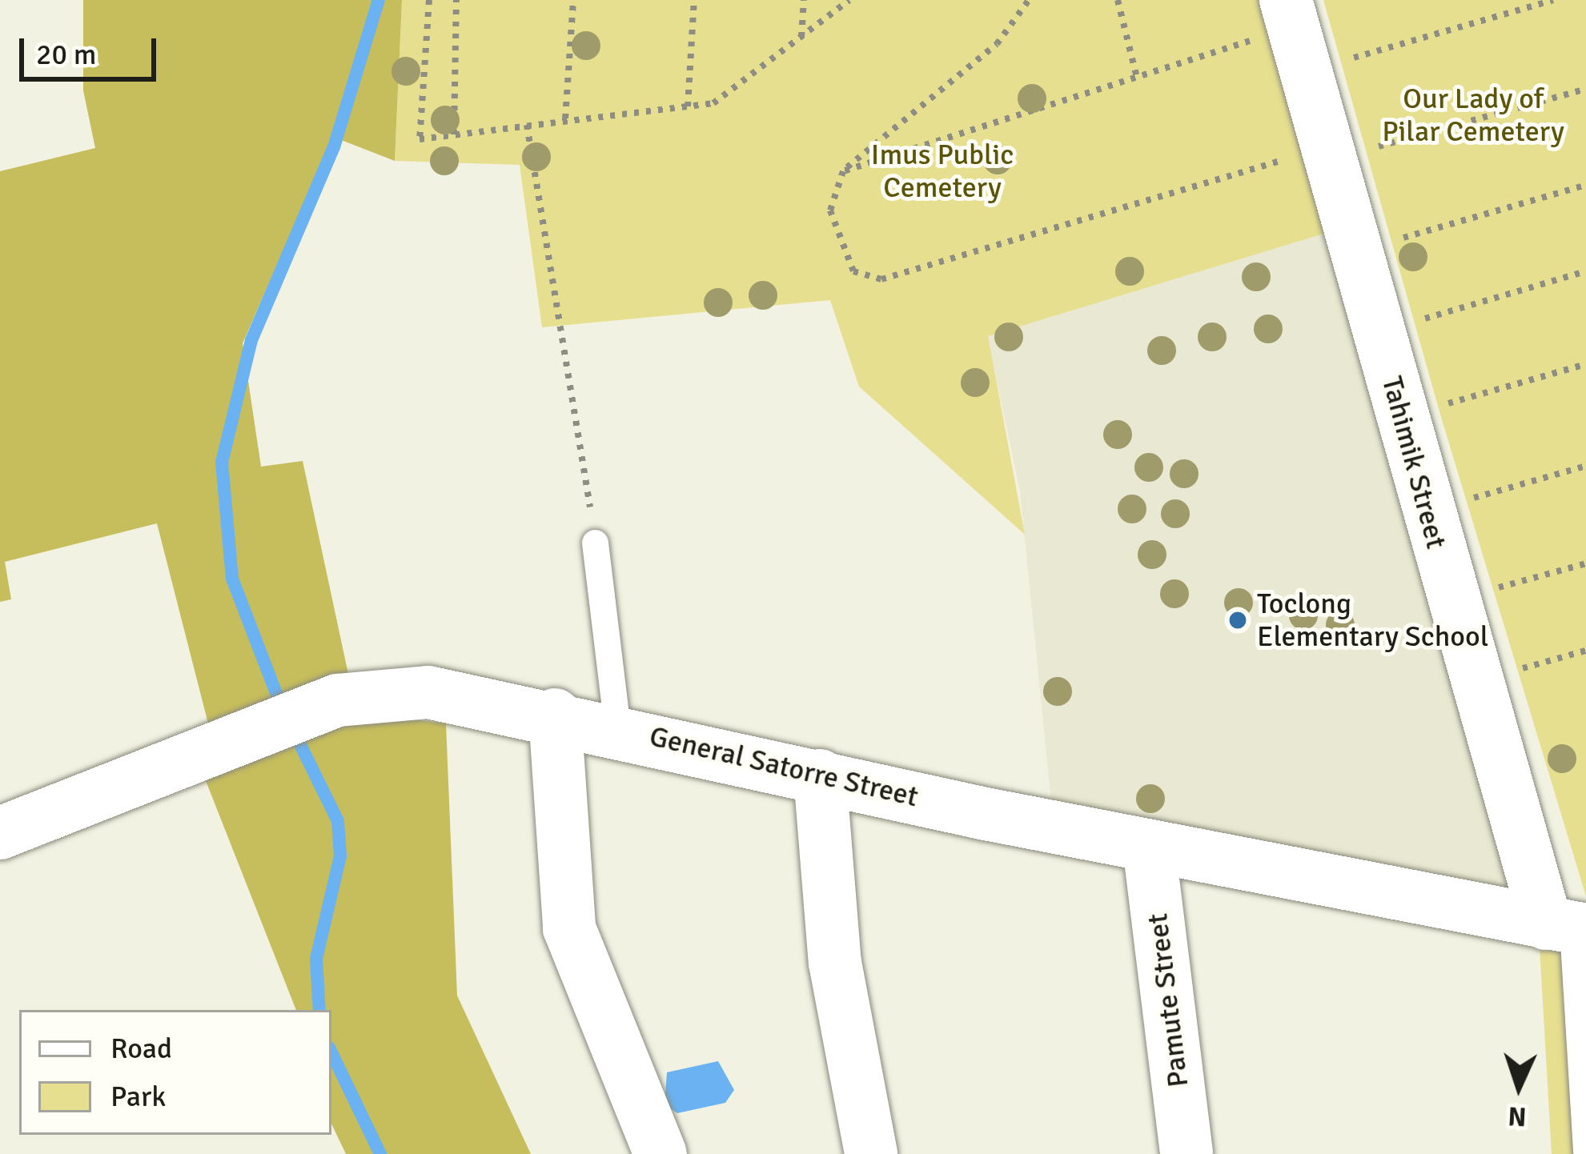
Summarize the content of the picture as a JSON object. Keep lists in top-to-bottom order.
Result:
{
  "streets": {
    "street": ["Tahimik Street", "General Satorre Street", "Pamute Street"]
  },
  "crossings": [
    ["Tahimik Street", "General Satorre Street"],
    ["General Satorre Street", "Pamute Street"]
  ],
  "parks": ["Our Lady of Pilar Cemetery", "Imus Public Cemetery"],
  "places": ["Toclong Elementary School"],
  "legend": ["Road", "Park"],
  "scale_bar": "20 m",
  "north": "bottom"
}
